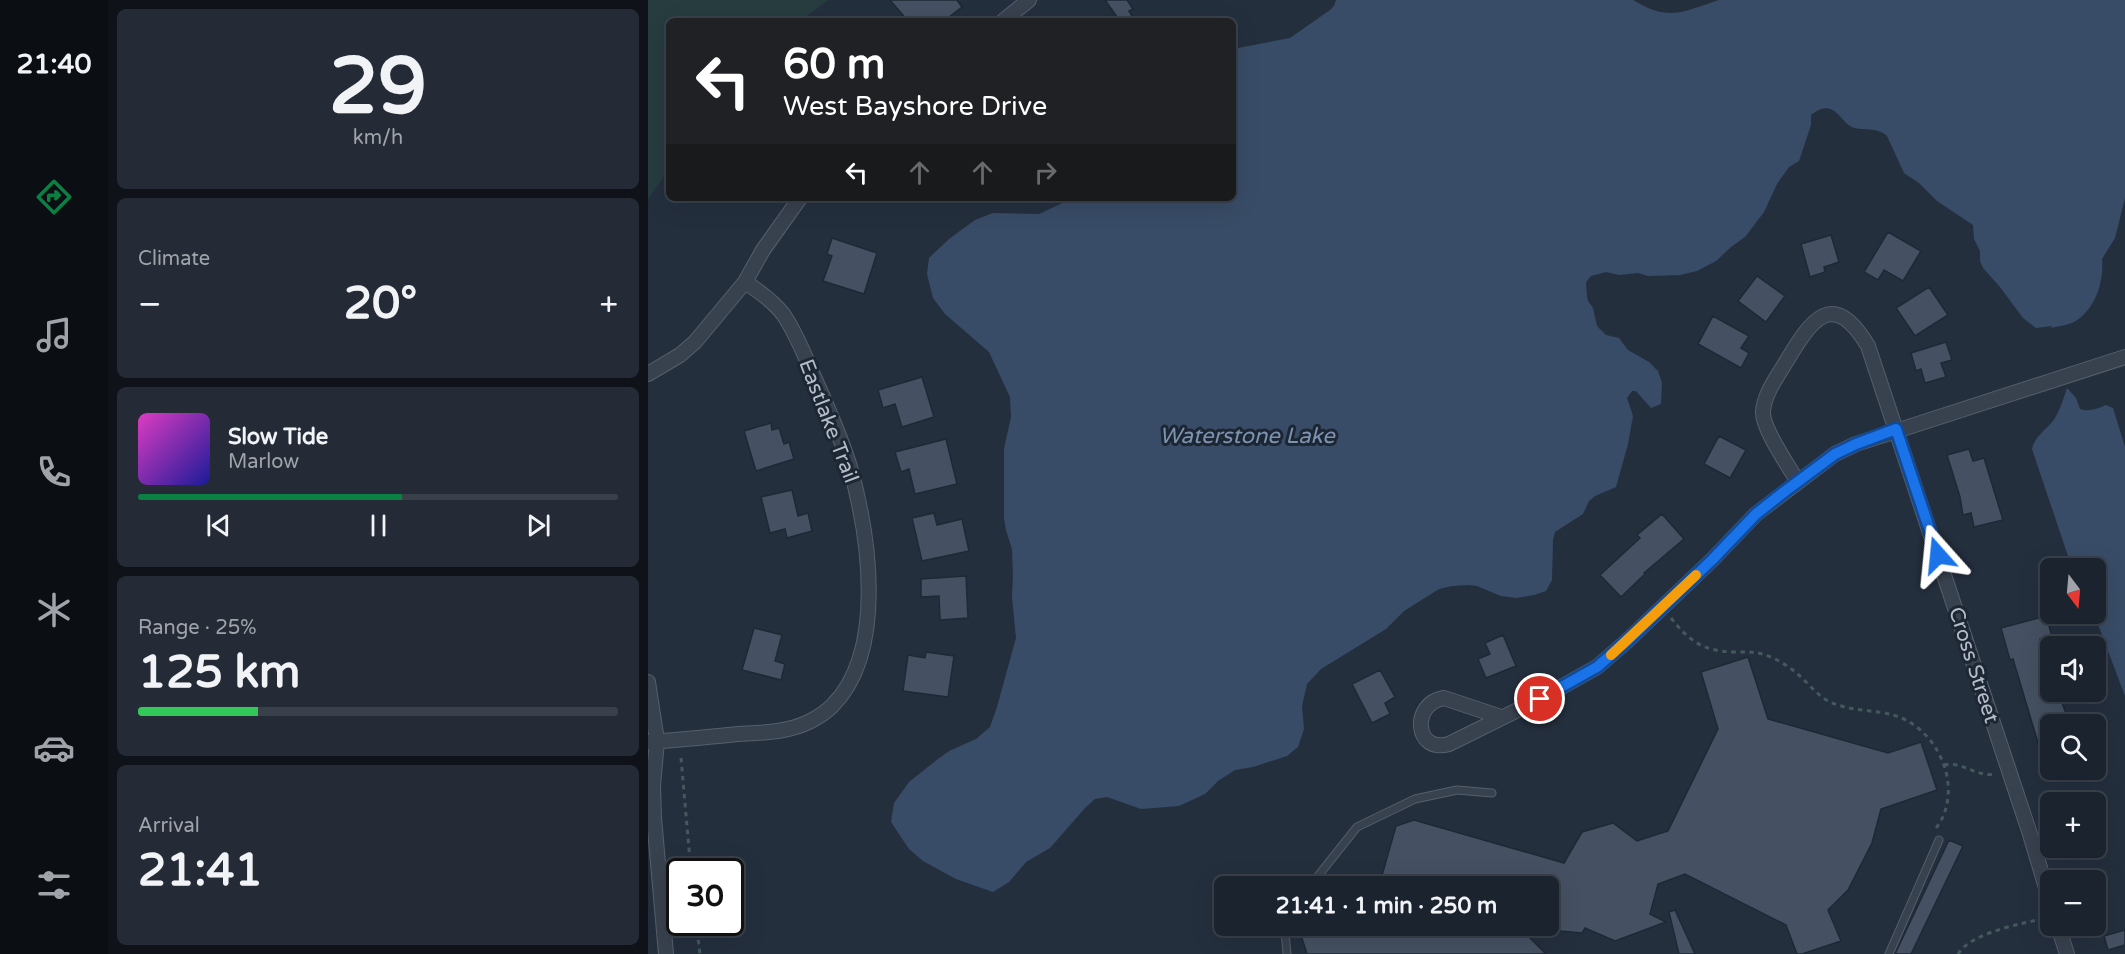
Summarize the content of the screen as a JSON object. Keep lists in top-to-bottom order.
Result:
{
  "streets": {
    "street": ["Eastlake Trail", "Cross Street"]
  },
  "water": ["Waterstone Lake"],
  "north": "bottom",
  "page": {
    "tabs": "21:40",
    "tile": [
      ["29", "km/h"],
      "Climate",
      ["Range · 25%", "125 km"],
      ["Arrival", "21:41"]
    ],
    "turn": ["60 m", "West Bayshore Drive"],
    "heat": ["−", "20°", "+"],
    "song": ["Slow Tide", "Marlow"],
    "map_buttons": ["+", "−"],
    "limit": "30",
    "trip": "21:41 · 1 min · 250 m"
  }
}
